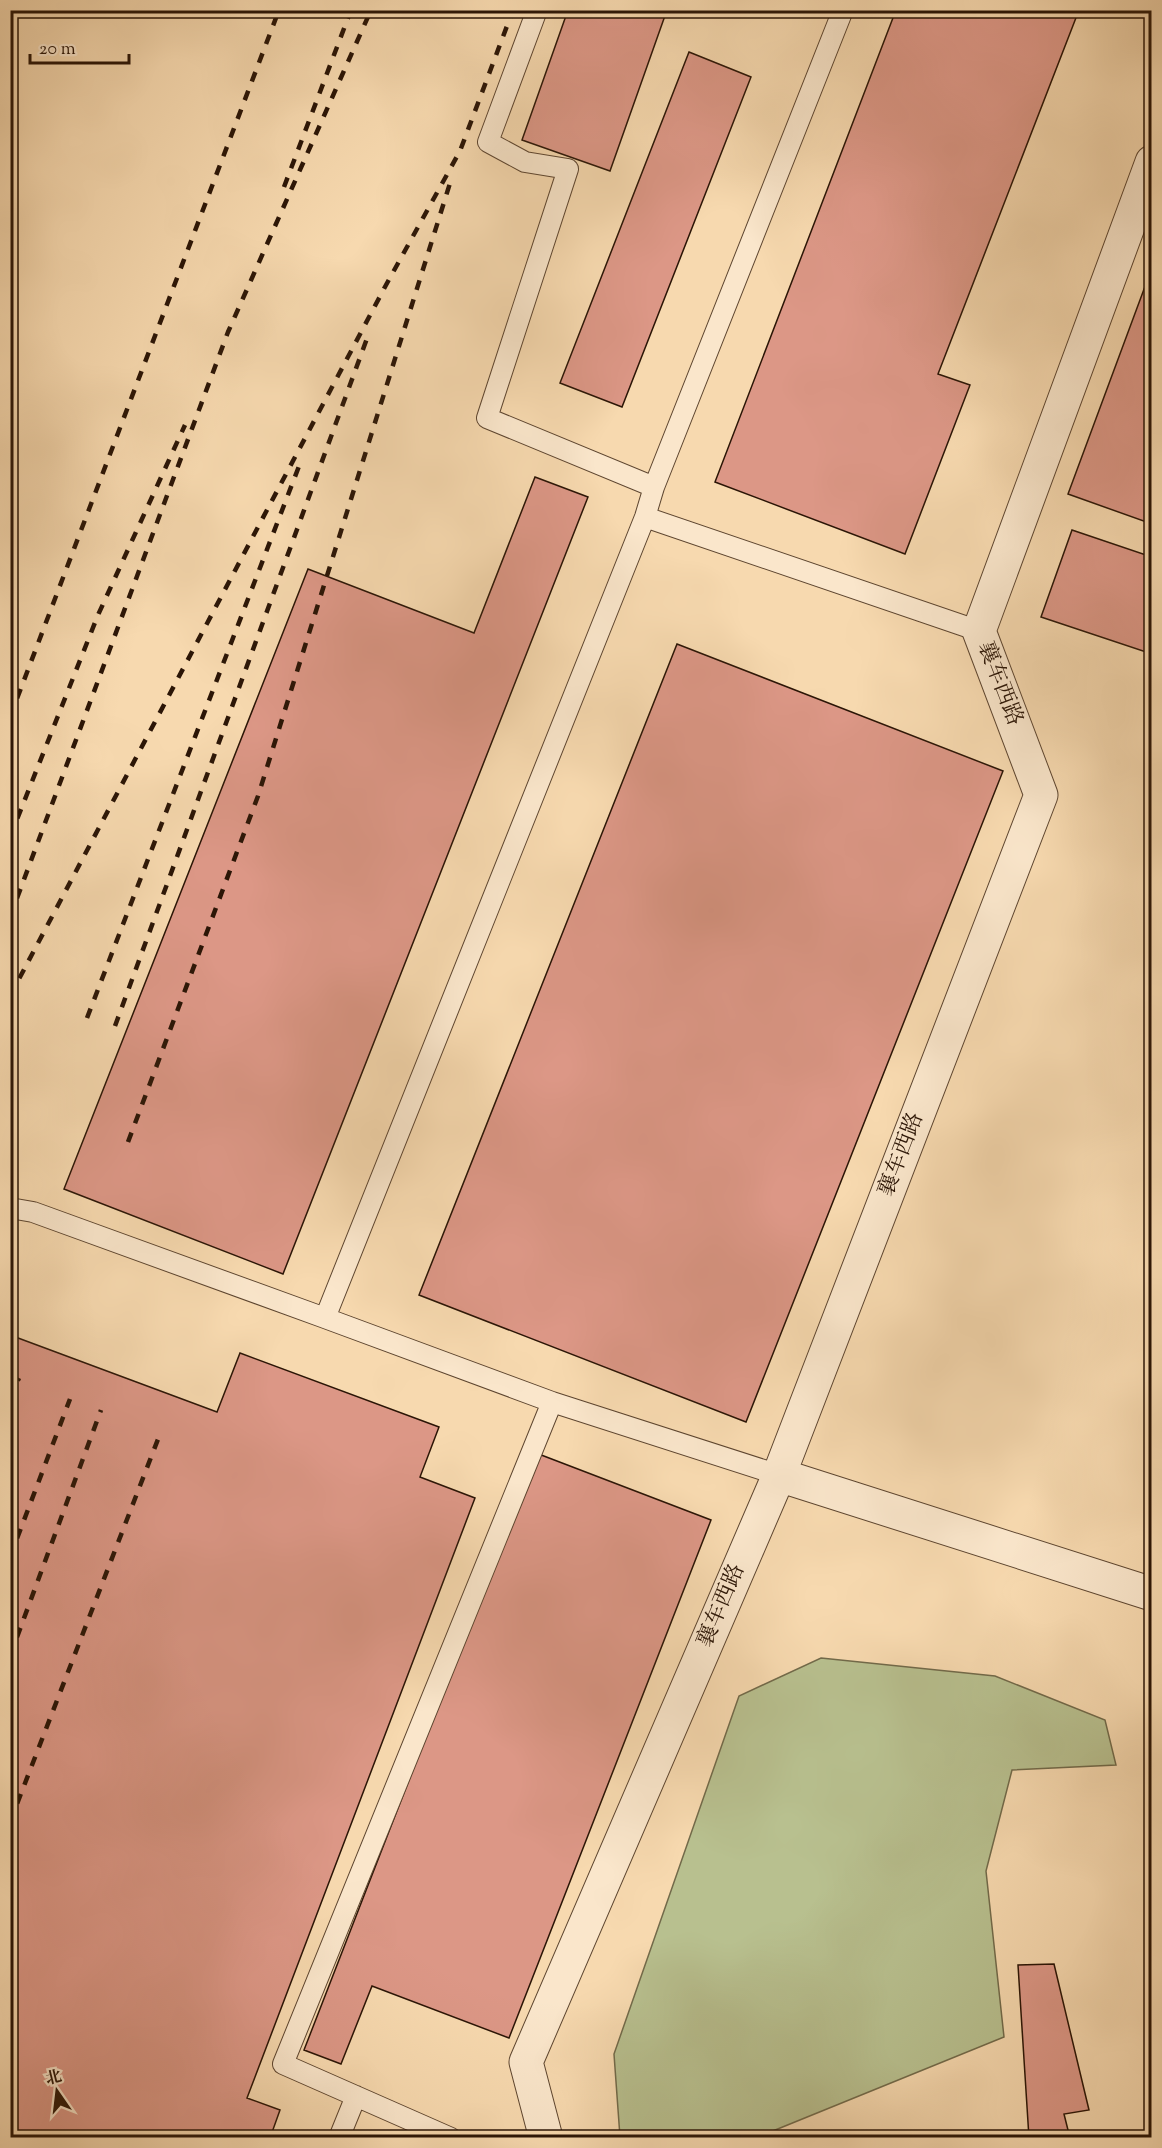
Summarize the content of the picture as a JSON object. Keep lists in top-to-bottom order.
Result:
{
  "streets": {
    "street": ["襄车西路"]
  },
  "scale_bar": "20 m",
  "north": "top"
}
